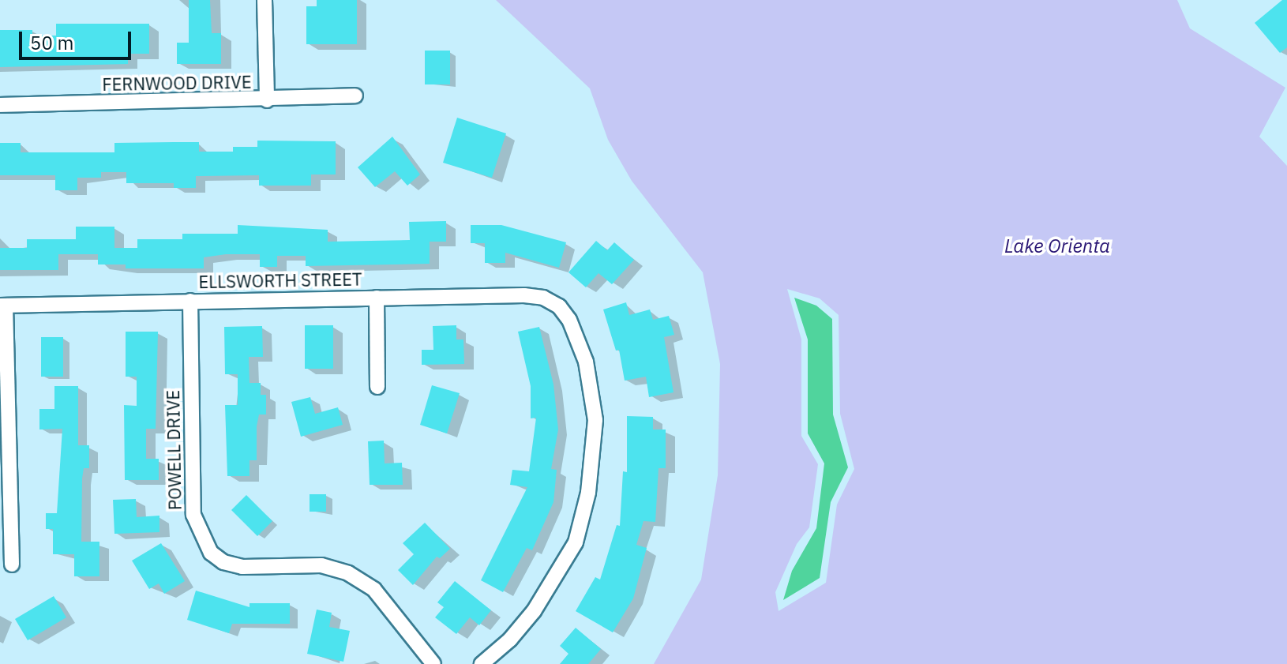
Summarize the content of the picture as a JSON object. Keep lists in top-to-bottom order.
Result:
{
  "streets": {
    "street": ["FERNWOOD DRIVE", "ELLSWORTH STREET", "POWELL DRIVE"]
  },
  "crossings": [
    ["ELLSWORTH STREET", "POWELL DRIVE"]
  ],
  "water": ["Lake Orienta"],
  "scale_bar": "50 m"
}
